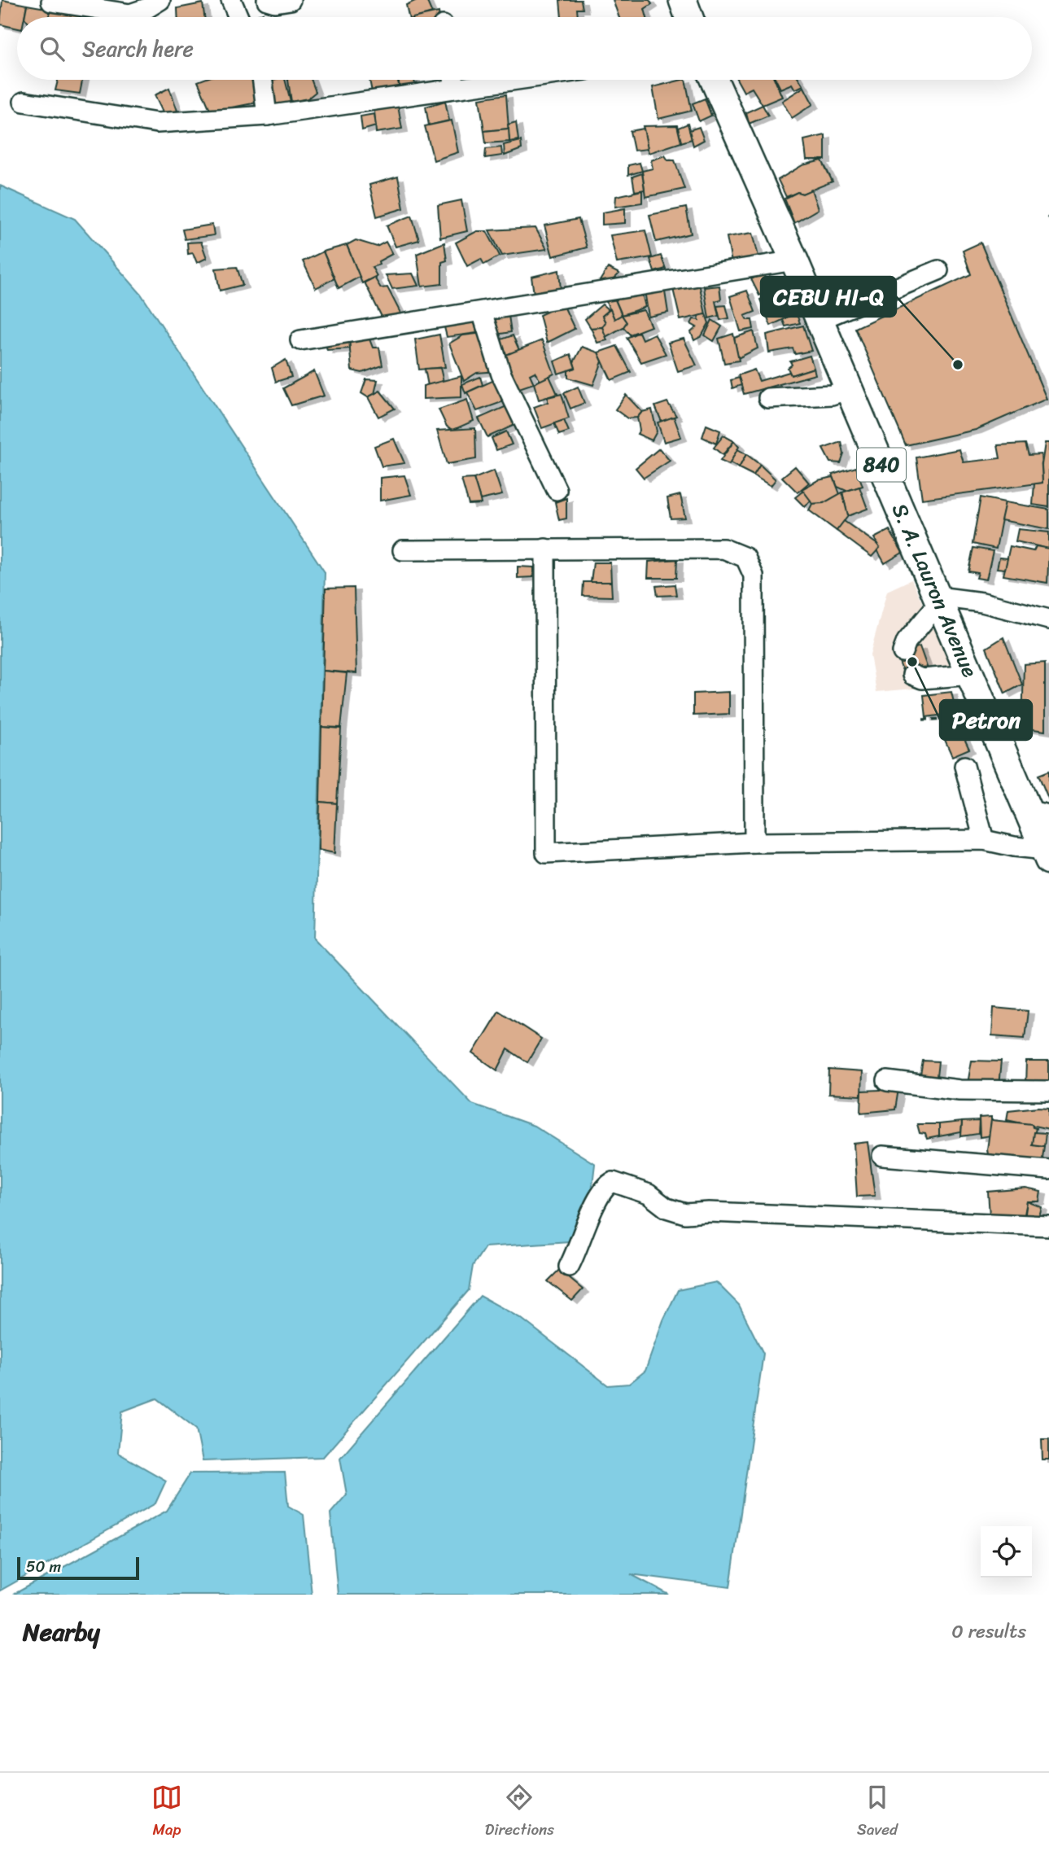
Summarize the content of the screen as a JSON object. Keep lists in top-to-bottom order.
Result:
{
  "streets": {
    "highway": ["840", "S. A. Lauron Avenue"]
  },
  "places": ["CEBU HI-Q", "Petron"],
  "scale_bar": "50 m",
  "page": {
    "search": "Search here",
    "scale": "50 m",
    "heading": ["Nearby", "0 results"],
    "nav": ["Map", "Directions", "Saved"]
  }
}
